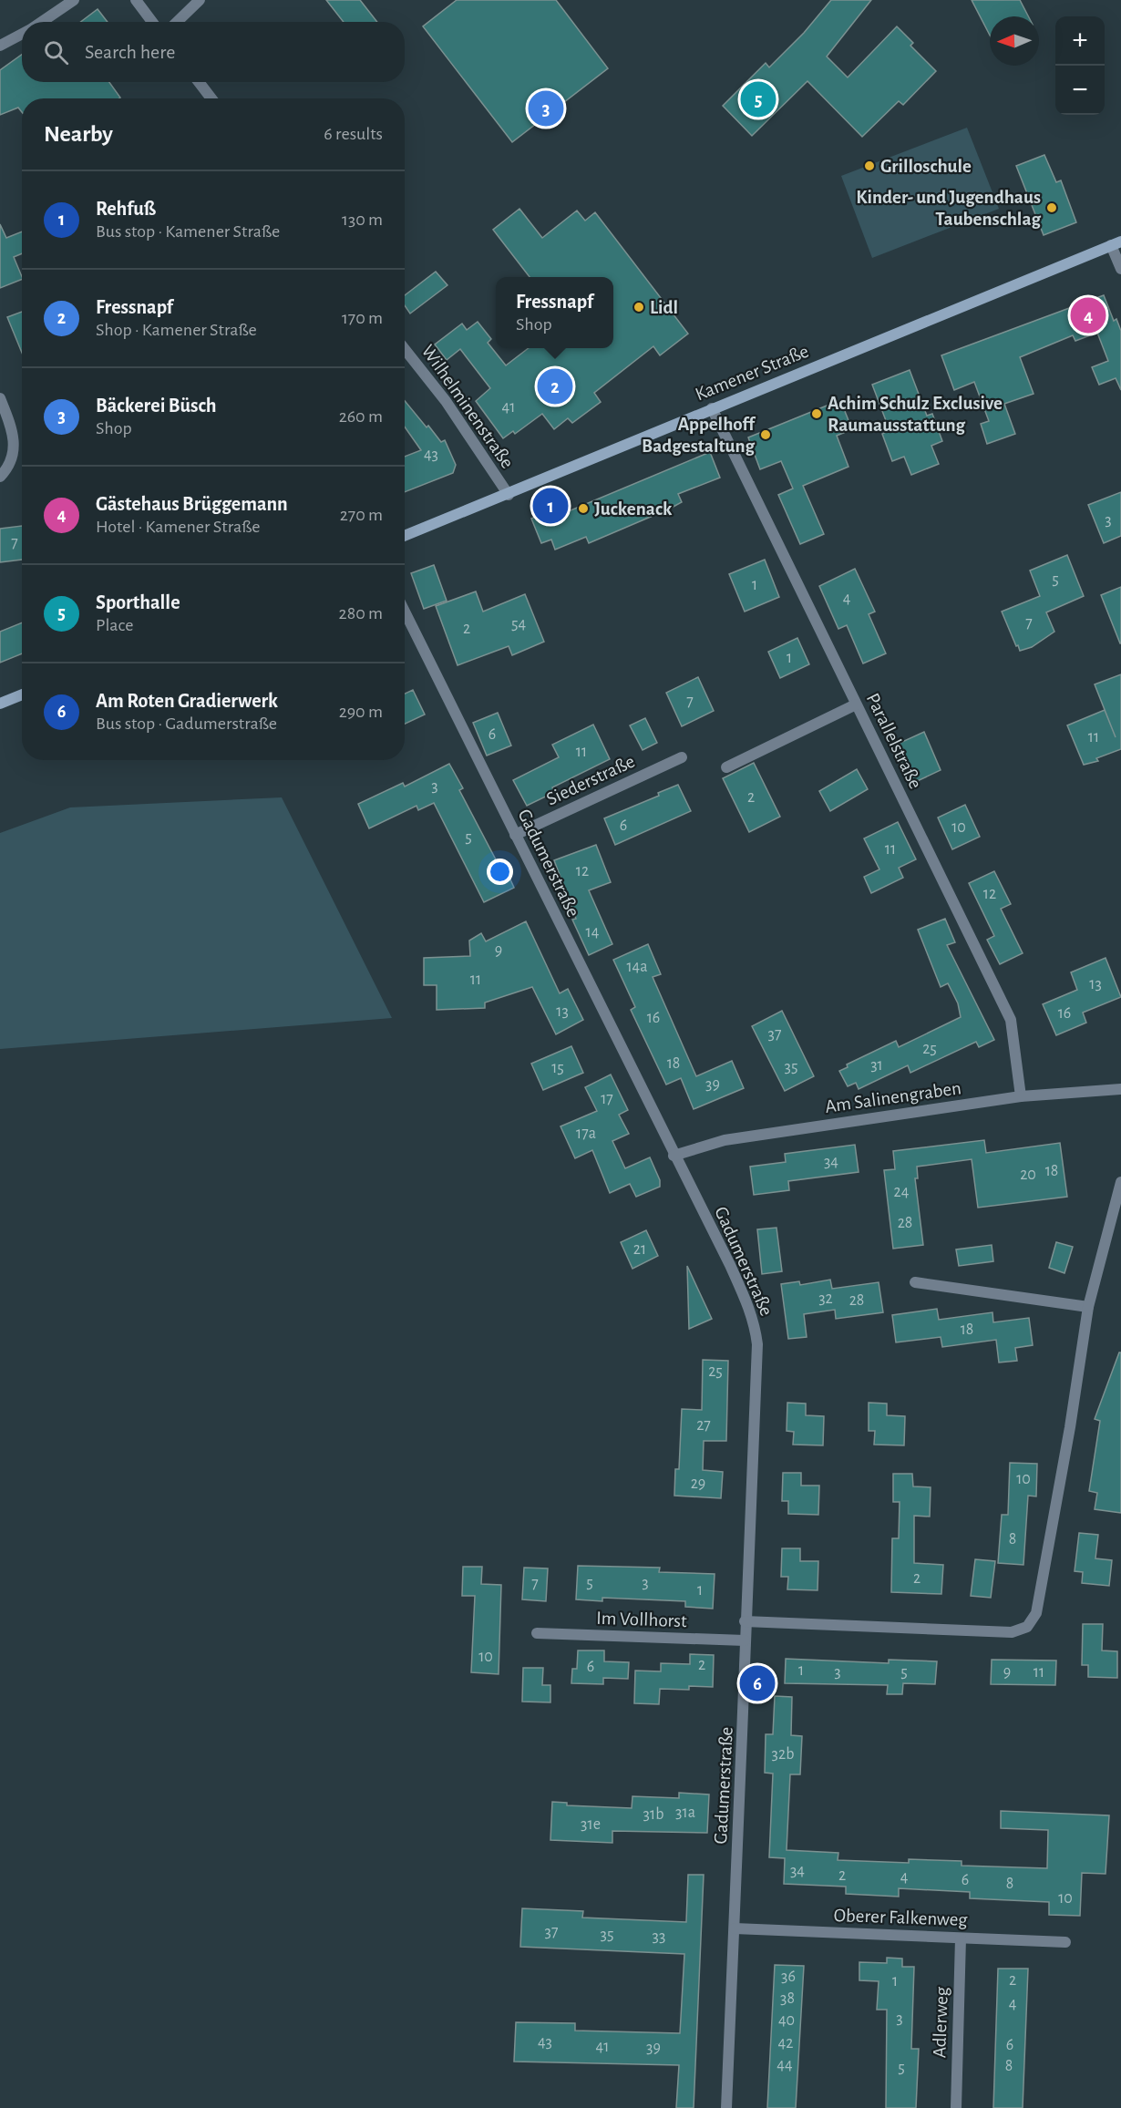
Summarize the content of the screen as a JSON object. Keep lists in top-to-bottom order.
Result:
{
  "streets": {
    "main road": ["Kamener Straße"],
    "street": [
      "Wilhelminenstraße",
      "Parallelstraße",
      "Siederstraße",
      "Gadumerstraße",
      "Am Salinengraben",
      "Im Vollhorst",
      "Oberer Falkenweg",
      "Adlerweg"
    ]
  },
  "crossings": [
    ["Kamener Straße", "Wilhelminenstraße"],
    ["Kamener Straße", "Parallelstraße"],
    ["Parallelstraße", "Am Salinengraben"],
    ["Siederstraße", "Gadumerstraße"],
    ["Gadumerstraße", "Am Salinengraben"],
    ["Gadumerstraße", "Im Vollhorst"],
    ["Gadumerstraße", "Oberer Falkenweg"],
    ["Oberer Falkenweg", "Adlerweg"]
  ],
  "places": [
    "Grilloschule",
    "Kinder- und Jugendhaus Taubenschlag",
    "Lidl",
    "Achim Schulz Exclusive Raumausstattung",
    "Appelhoff Badgestaltung",
    "Juckenack"
  ],
  "house_numbers": [
    "41",
    "43",
    "3",
    "7",
    "5",
    "1",
    "4",
    "7",
    "54",
    "2",
    "1",
    "7",
    "6",
    "11",
    "11",
    "3",
    "2",
    "6",
    "10",
    "5",
    "11",
    "12",
    "12",
    "14",
    "9",
    "14a",
    "11",
    "13",
    "13",
    "16",
    "16",
    "37",
    "25",
    "18",
    "31",
    "35",
    "15",
    "39",
    "17",
    "17a",
    "34",
    "18",
    "20",
    "24",
    "28",
    "21",
    "32",
    "28",
    "18",
    "25",
    "27",
    "10",
    "29",
    "8",
    "2",
    "5",
    "3",
    "7",
    "1",
    "10",
    "2",
    "6",
    "1",
    "3",
    "5",
    "9",
    "11",
    "32b",
    "31a",
    "31b",
    "31e",
    "34",
    "2",
    "4",
    "6",
    "8",
    "10",
    "37",
    "35",
    "33",
    "36",
    "2",
    "1",
    "38",
    "4",
    "3",
    "40",
    "43",
    "42",
    "6",
    "41",
    "39",
    "44",
    "8",
    "5"
  ],
  "north": "left",
  "page": {
    "map_buttons": ["+", "−"],
    "search": "Search here",
    "pins": [
      "5",
      "3",
      "4",
      "2",
      "1",
      "6"
    ],
    "heading": ["Nearby", "6 results"],
    "list": [
      {
        "mark": "1",
        "name": "Rehfuß",
        "note": "Bus stop · Kamener Straße",
        "value": "130 m"
      },
      {
        "mark": "2",
        "name": "Fressnapf",
        "note": "Shop · Kamener Straße",
        "value": "170 m"
      },
      {
        "mark": "3",
        "name": "Bäckerei Büsch",
        "note": "Shop",
        "value": "260 m"
      },
      {
        "mark": "4",
        "name": "Gästehaus Brüggemann",
        "note": "Hotel · Kamener Straße",
        "value": "270 m"
      },
      {
        "mark": "5",
        "name": "Sporthalle",
        "note": "Place",
        "value": "280 m"
      },
      {
        "mark": "6",
        "name": "Am Roten Gradierwerk",
        "note": "Bus stop · Gadumerstraße",
        "value": "290 m"
      }
    ],
    "popup": ["Fressnapf", "Shop"]
  }
}
